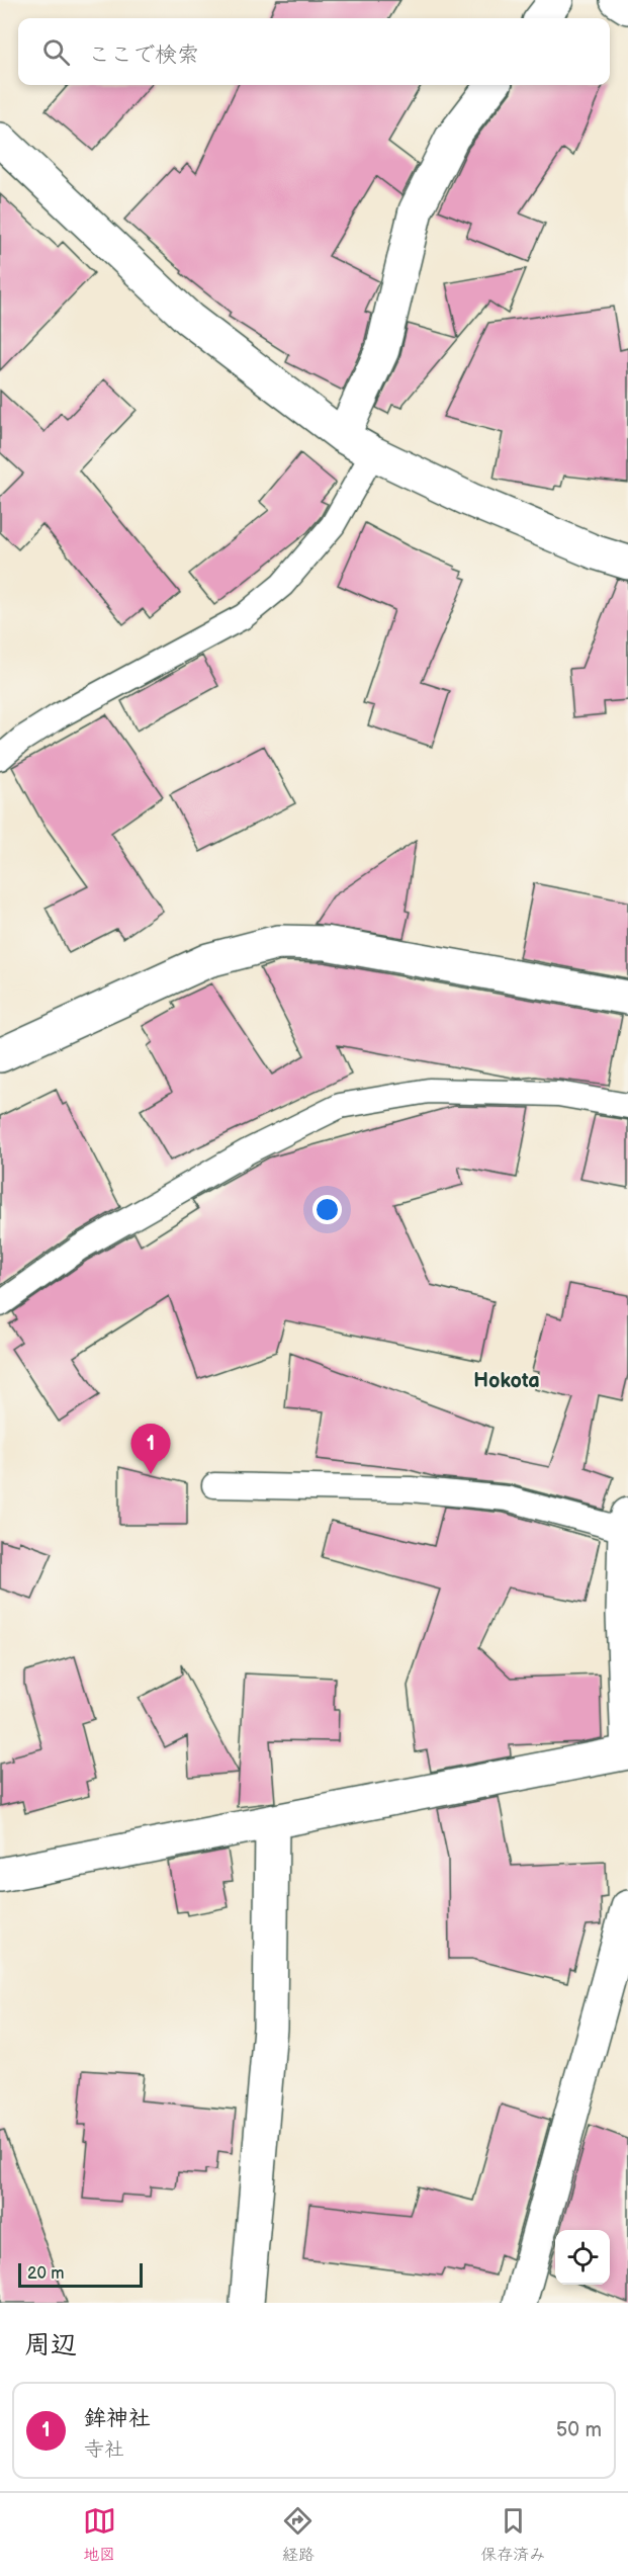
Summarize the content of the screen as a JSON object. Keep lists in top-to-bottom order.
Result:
{
  "districts": ["Hokota"],
  "scale_bar": "20 m",
  "page": {
    "search": "ここで検索",
    "pins": "1",
    "scale": "20 m",
    "heading": "周辺",
    "list": [
      {
        "mark": "1",
        "name": "鉾神社",
        "note": "寺社",
        "value": "50 m"
      }
    ],
    "nav": ["地図", "経路", "保存済み"]
  }
}
